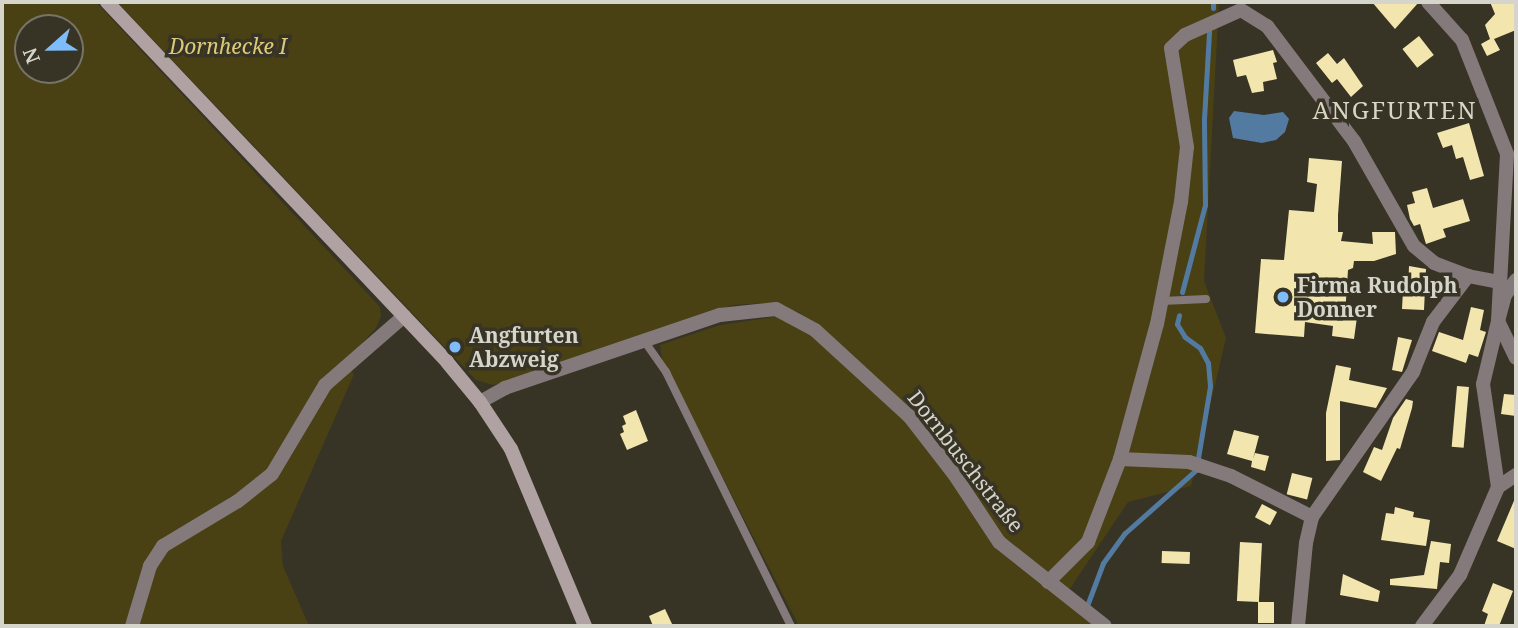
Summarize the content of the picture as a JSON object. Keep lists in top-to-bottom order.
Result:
{
  "streets": {
    "street": ["Dornbuschstraße"]
  },
  "districts": ["ANGFURTEN"],
  "parks": ["Dornhecke I"],
  "places": ["Firma Rudolph Donner", "Angfurten Abzweig"],
  "north": "left"
}
